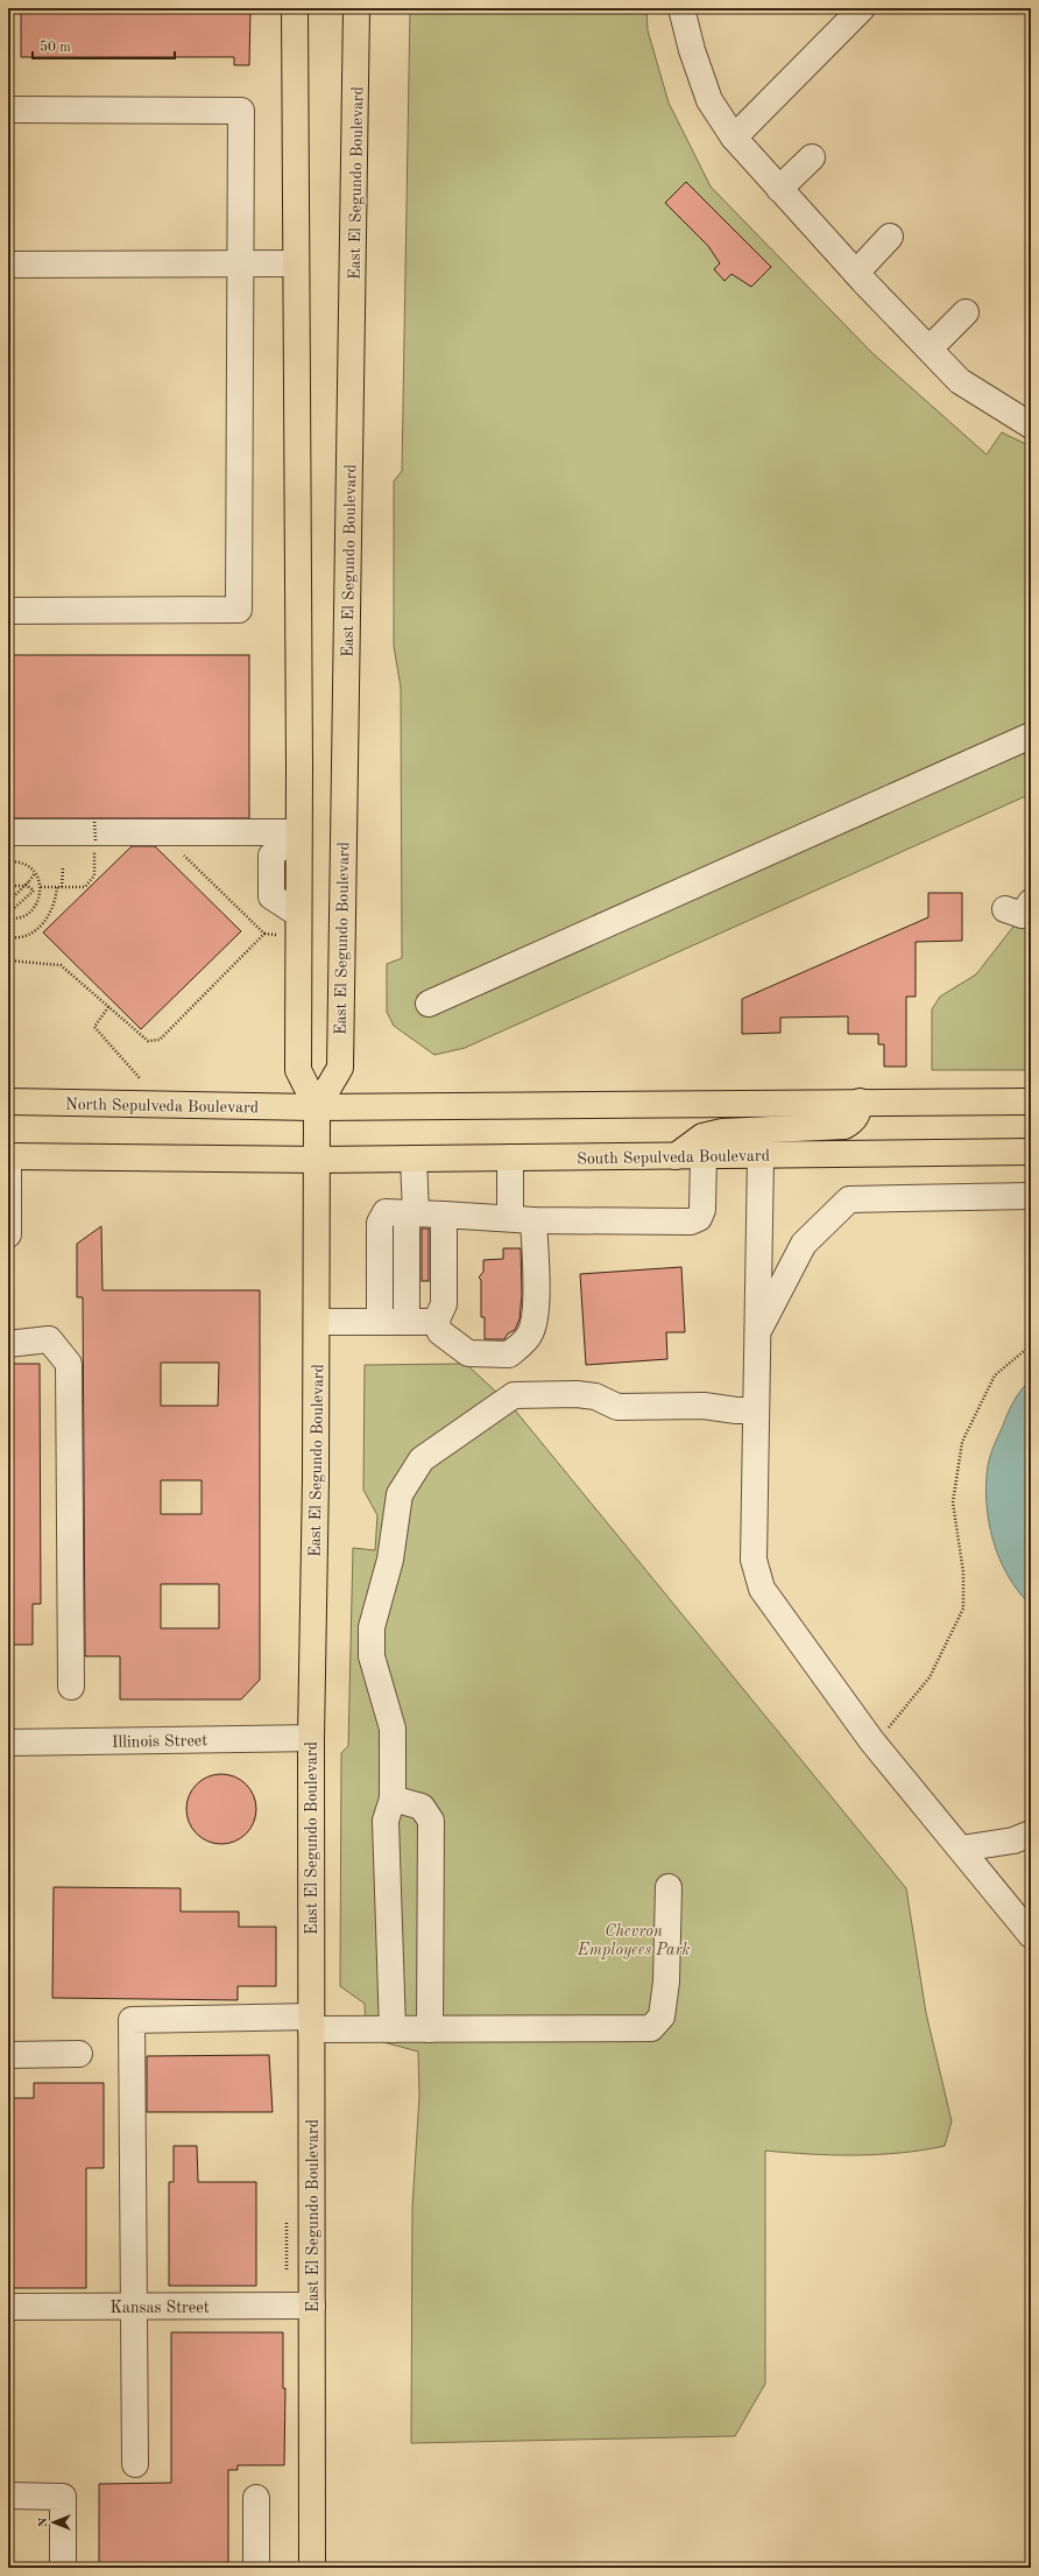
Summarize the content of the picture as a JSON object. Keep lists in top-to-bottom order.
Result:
{
  "streets": {
    "main road": ["East El Segundo Boulevard", "North Sepulveda Boulevard", "South Sepulveda Boulevard"],
    "street": ["Illinois Street", "Kansas Street"]
  },
  "crossings": [
    ["East El Segundo Boulevard", "North Sepulveda Boulevard"],
    ["East El Segundo Boulevard", "South Sepulveda Boulevard"],
    ["East El Segundo Boulevard", "Illinois Street"],
    ["East El Segundo Boulevard", "Kansas Street"]
  ],
  "parks": ["Chevron Employees Park"],
  "scale_bar": "50 m",
  "north": "left"
}
